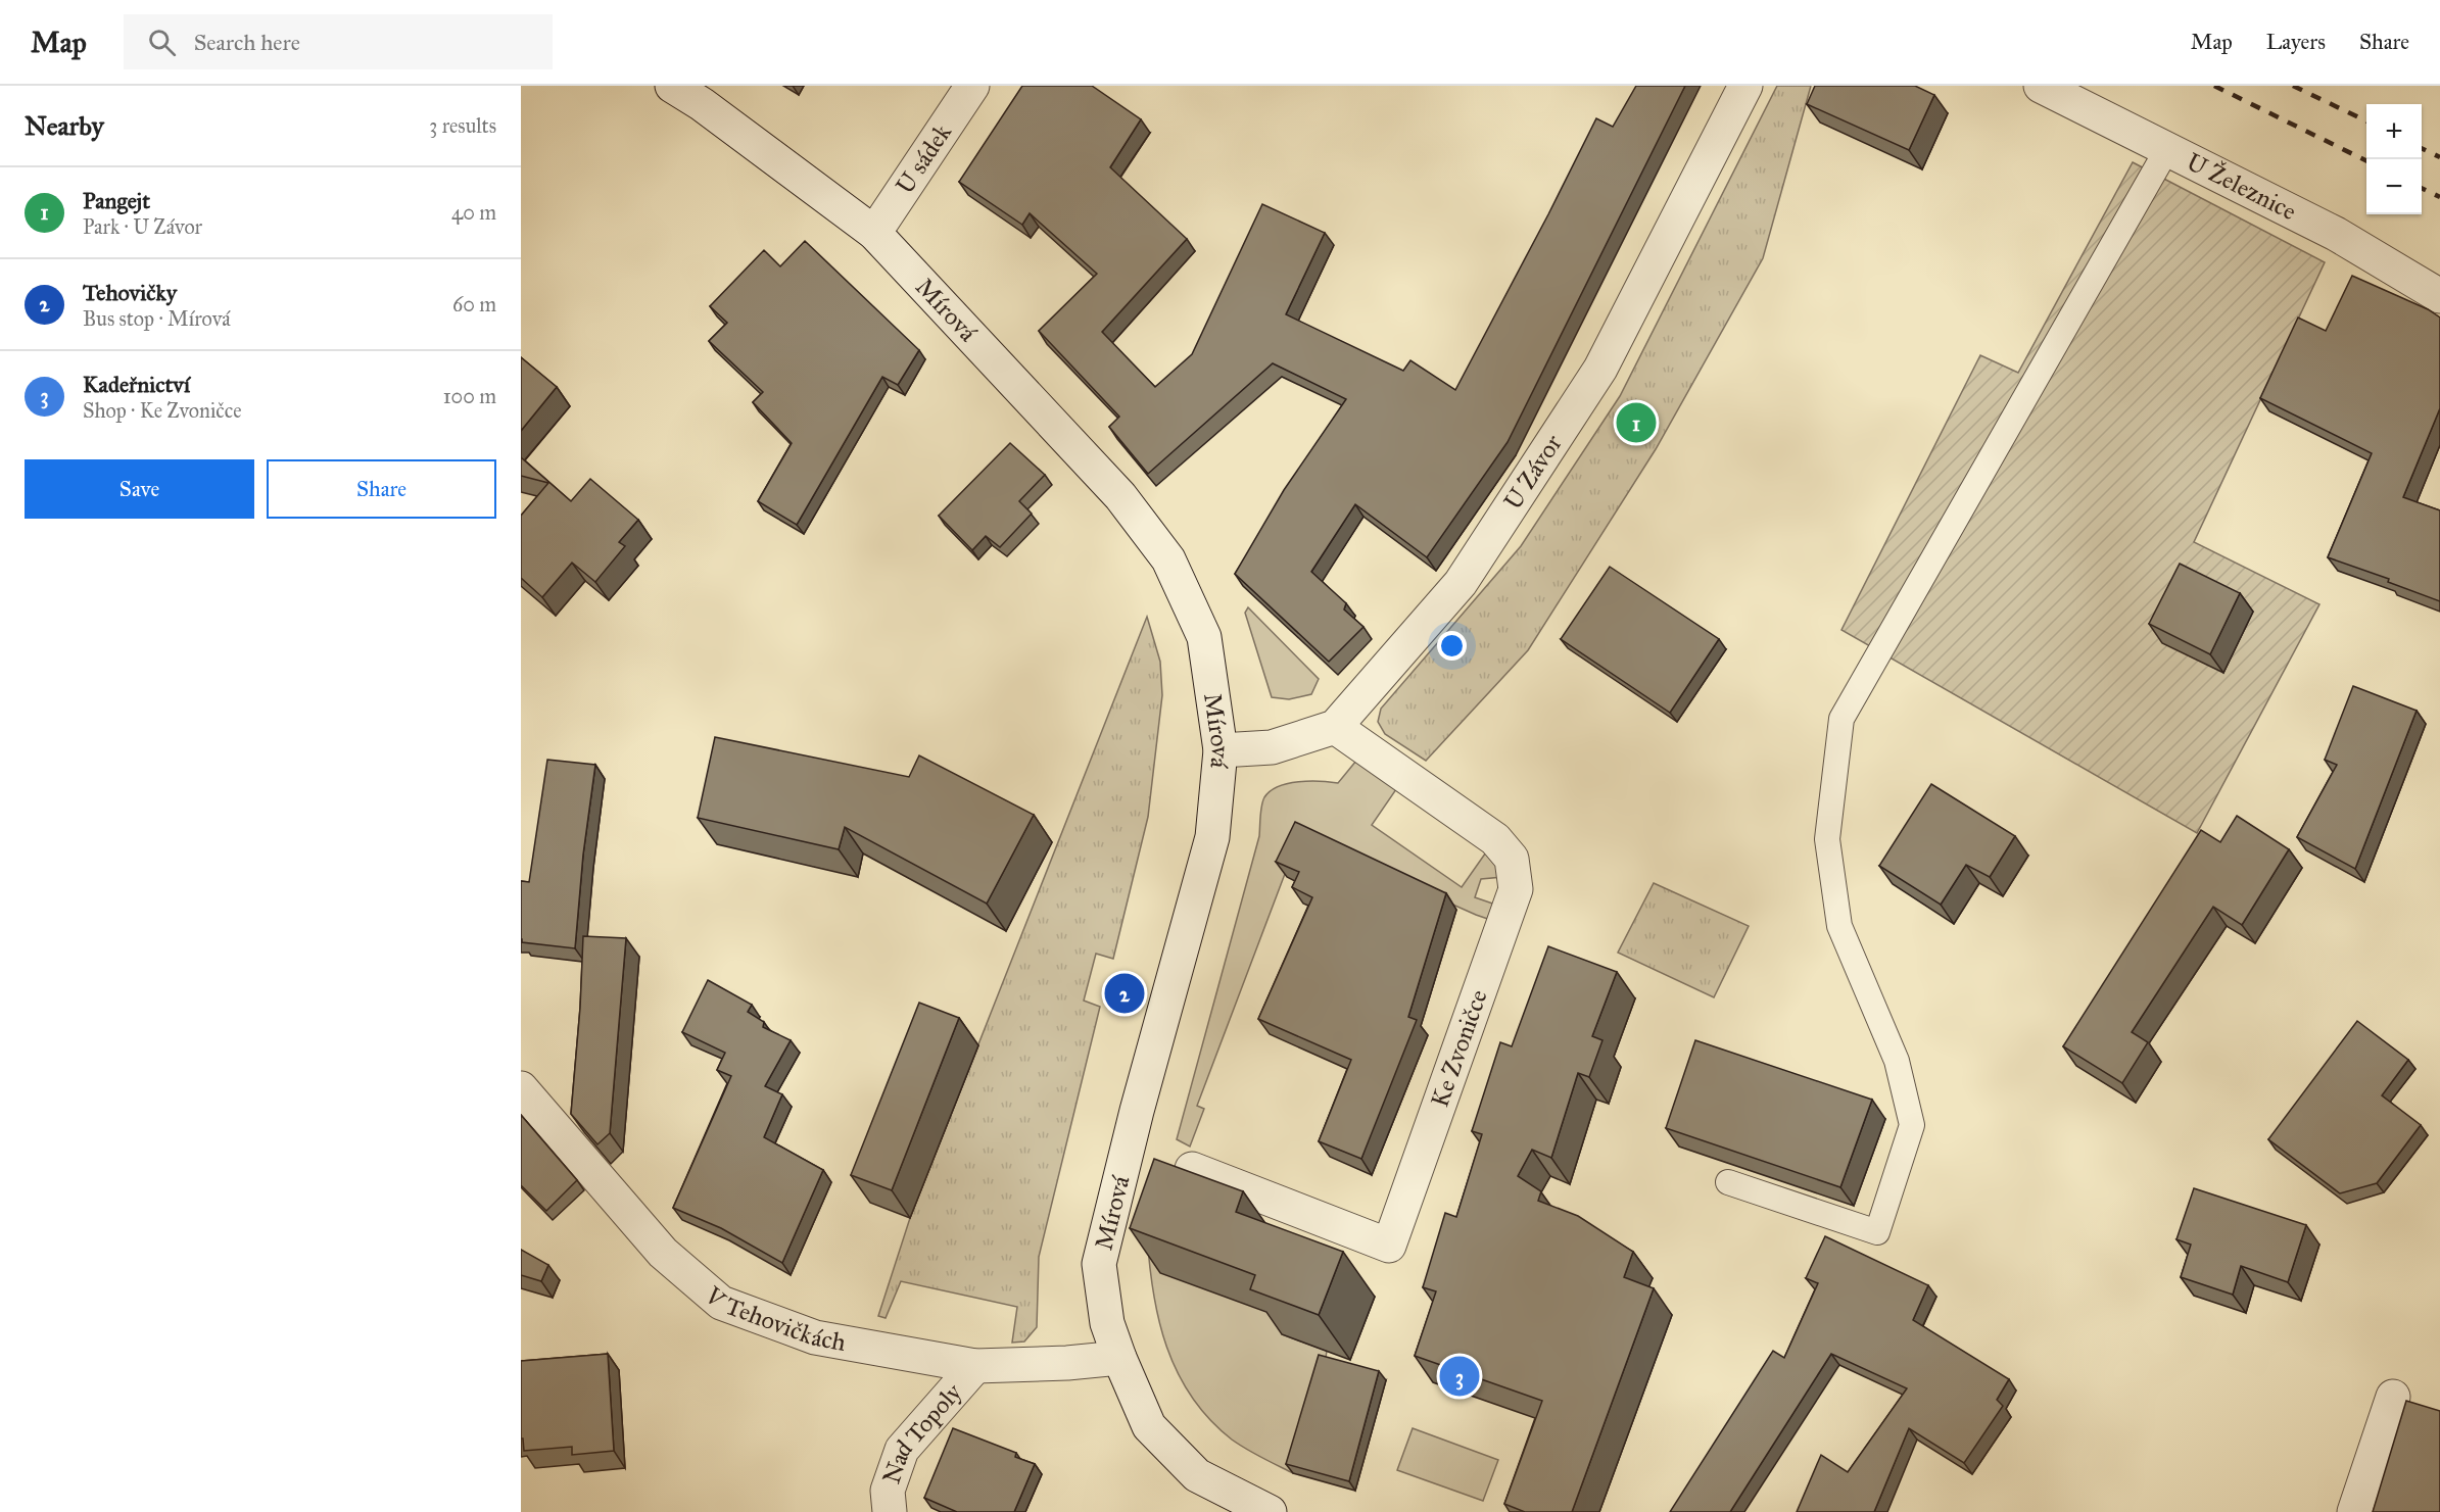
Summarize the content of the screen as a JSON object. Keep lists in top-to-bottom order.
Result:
{
  "streets": {
    "street": [
      "U sádek",
      "U Železnice",
      "Mírová",
      "U Závor",
      "Ke Zvoničce",
      "V Tehovičkách",
      "Nad Topoly"
    ]
  },
  "crossings": [
    ["U sádek", "Mírová"],
    ["Mírová", "V Tehovičkách"],
    ["U Závor", "Ke Zvoničce"],
    ["V Tehovičkách", "Nad Topoly"]
  ],
  "page": {
    "header": "Map",
    "search": "Search here",
    "nav": ["Map", "Layers", "Share"],
    "heading": ["Nearby", "3 results"],
    "map_buttons": ["+", "−"],
    "list": [
      {
        "mark": "1",
        "name": "Pangejt",
        "note": "Park · U Závor",
        "value": "40 m"
      },
      {
        "mark": "2",
        "name": "Tehovičky",
        "note": "Bus stop · Mírová",
        "value": "60 m"
      },
      {
        "mark": "3",
        "name": "Kadeřnictví",
        "note": "Shop · Ke Zvoničce",
        "value": "100 m"
      }
    ],
    "pins": ["1", "2", "3"],
    "buttons": ["Save", "Share"]
  }
}
